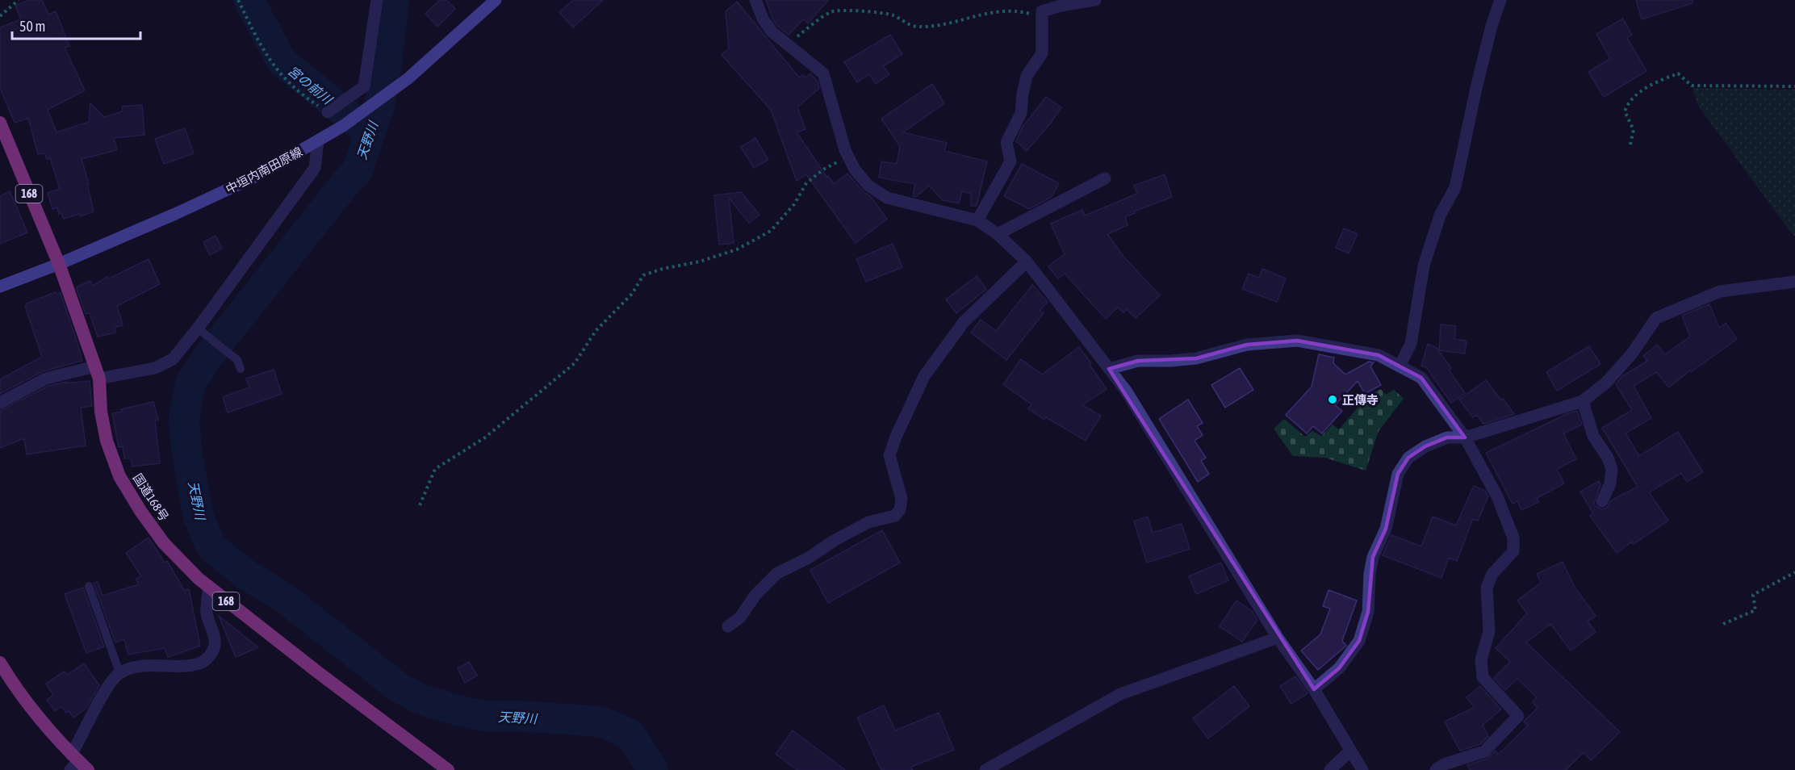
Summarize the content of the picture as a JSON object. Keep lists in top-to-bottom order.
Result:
{
  "streets": {
    "highway": ["168", "国道168号"],
    "main road": ["中垣内南田原線"]
  },
  "crossings": [
    ["中垣内南田原線", "国道168号"]
  ],
  "water": ["宮の前川", "天野川"],
  "places": ["正傳寺"],
  "scale_bar": "50 m"
}
